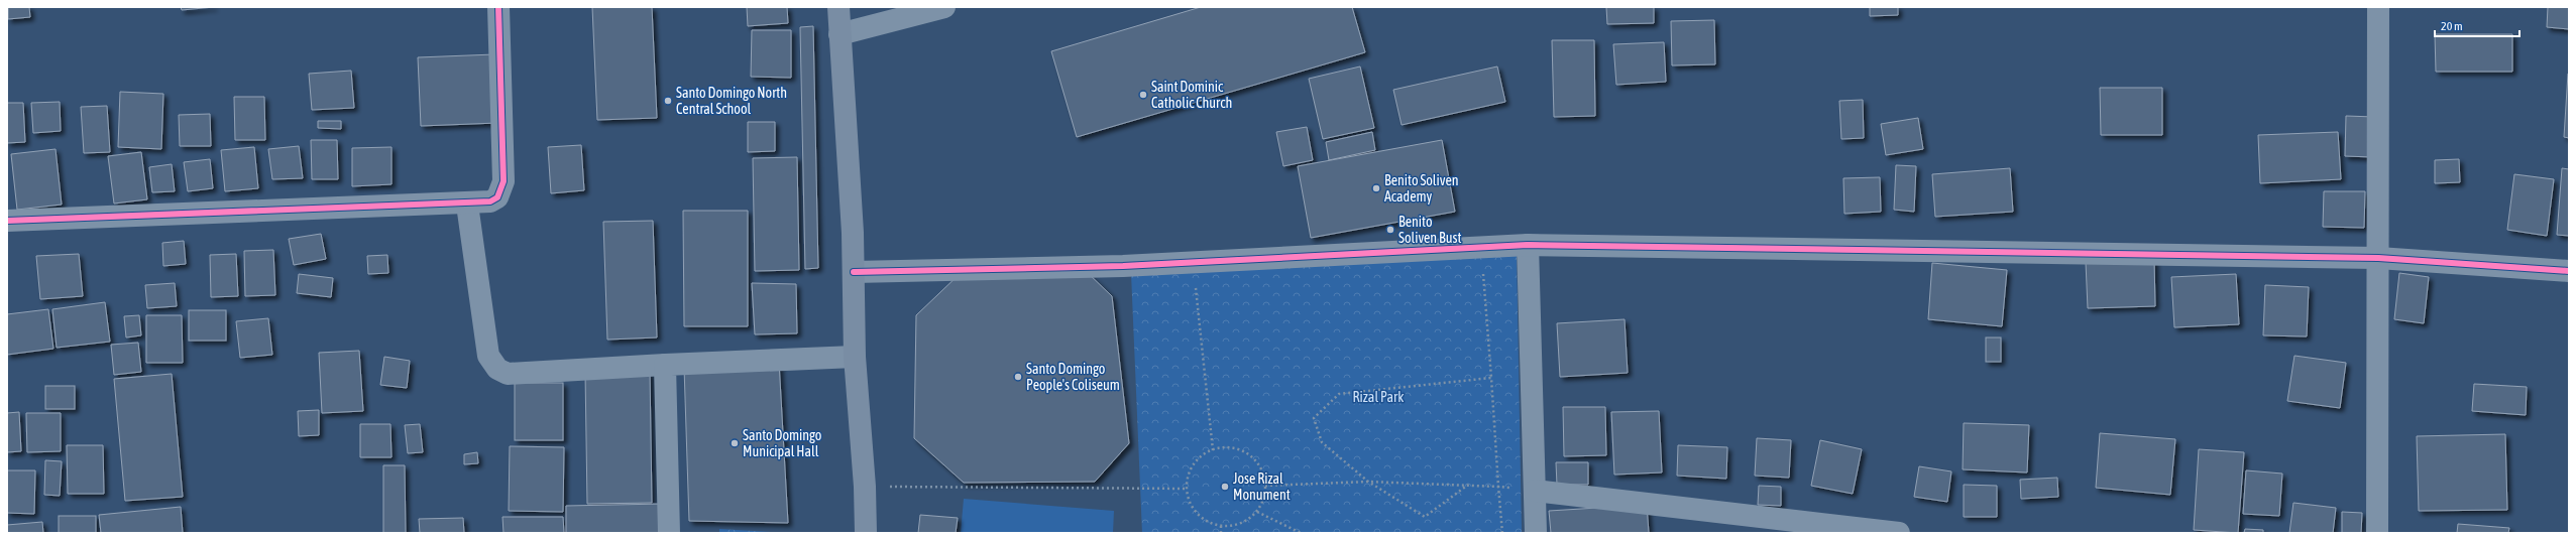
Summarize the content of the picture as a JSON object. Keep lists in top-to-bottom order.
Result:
{
  "parks": ["Rizal Park"],
  "places": [
    "Saint Dominic Catholic Church",
    "Santo Domingo North Central School",
    "Benito Soliven Academy",
    "Benito Soliven Bust",
    "Santo Domingo People's Coliseum",
    "Santo Domingo Municipal Hall",
    "Jose Rizal Monument"
  ],
  "scale_bar": "20 m"
}
